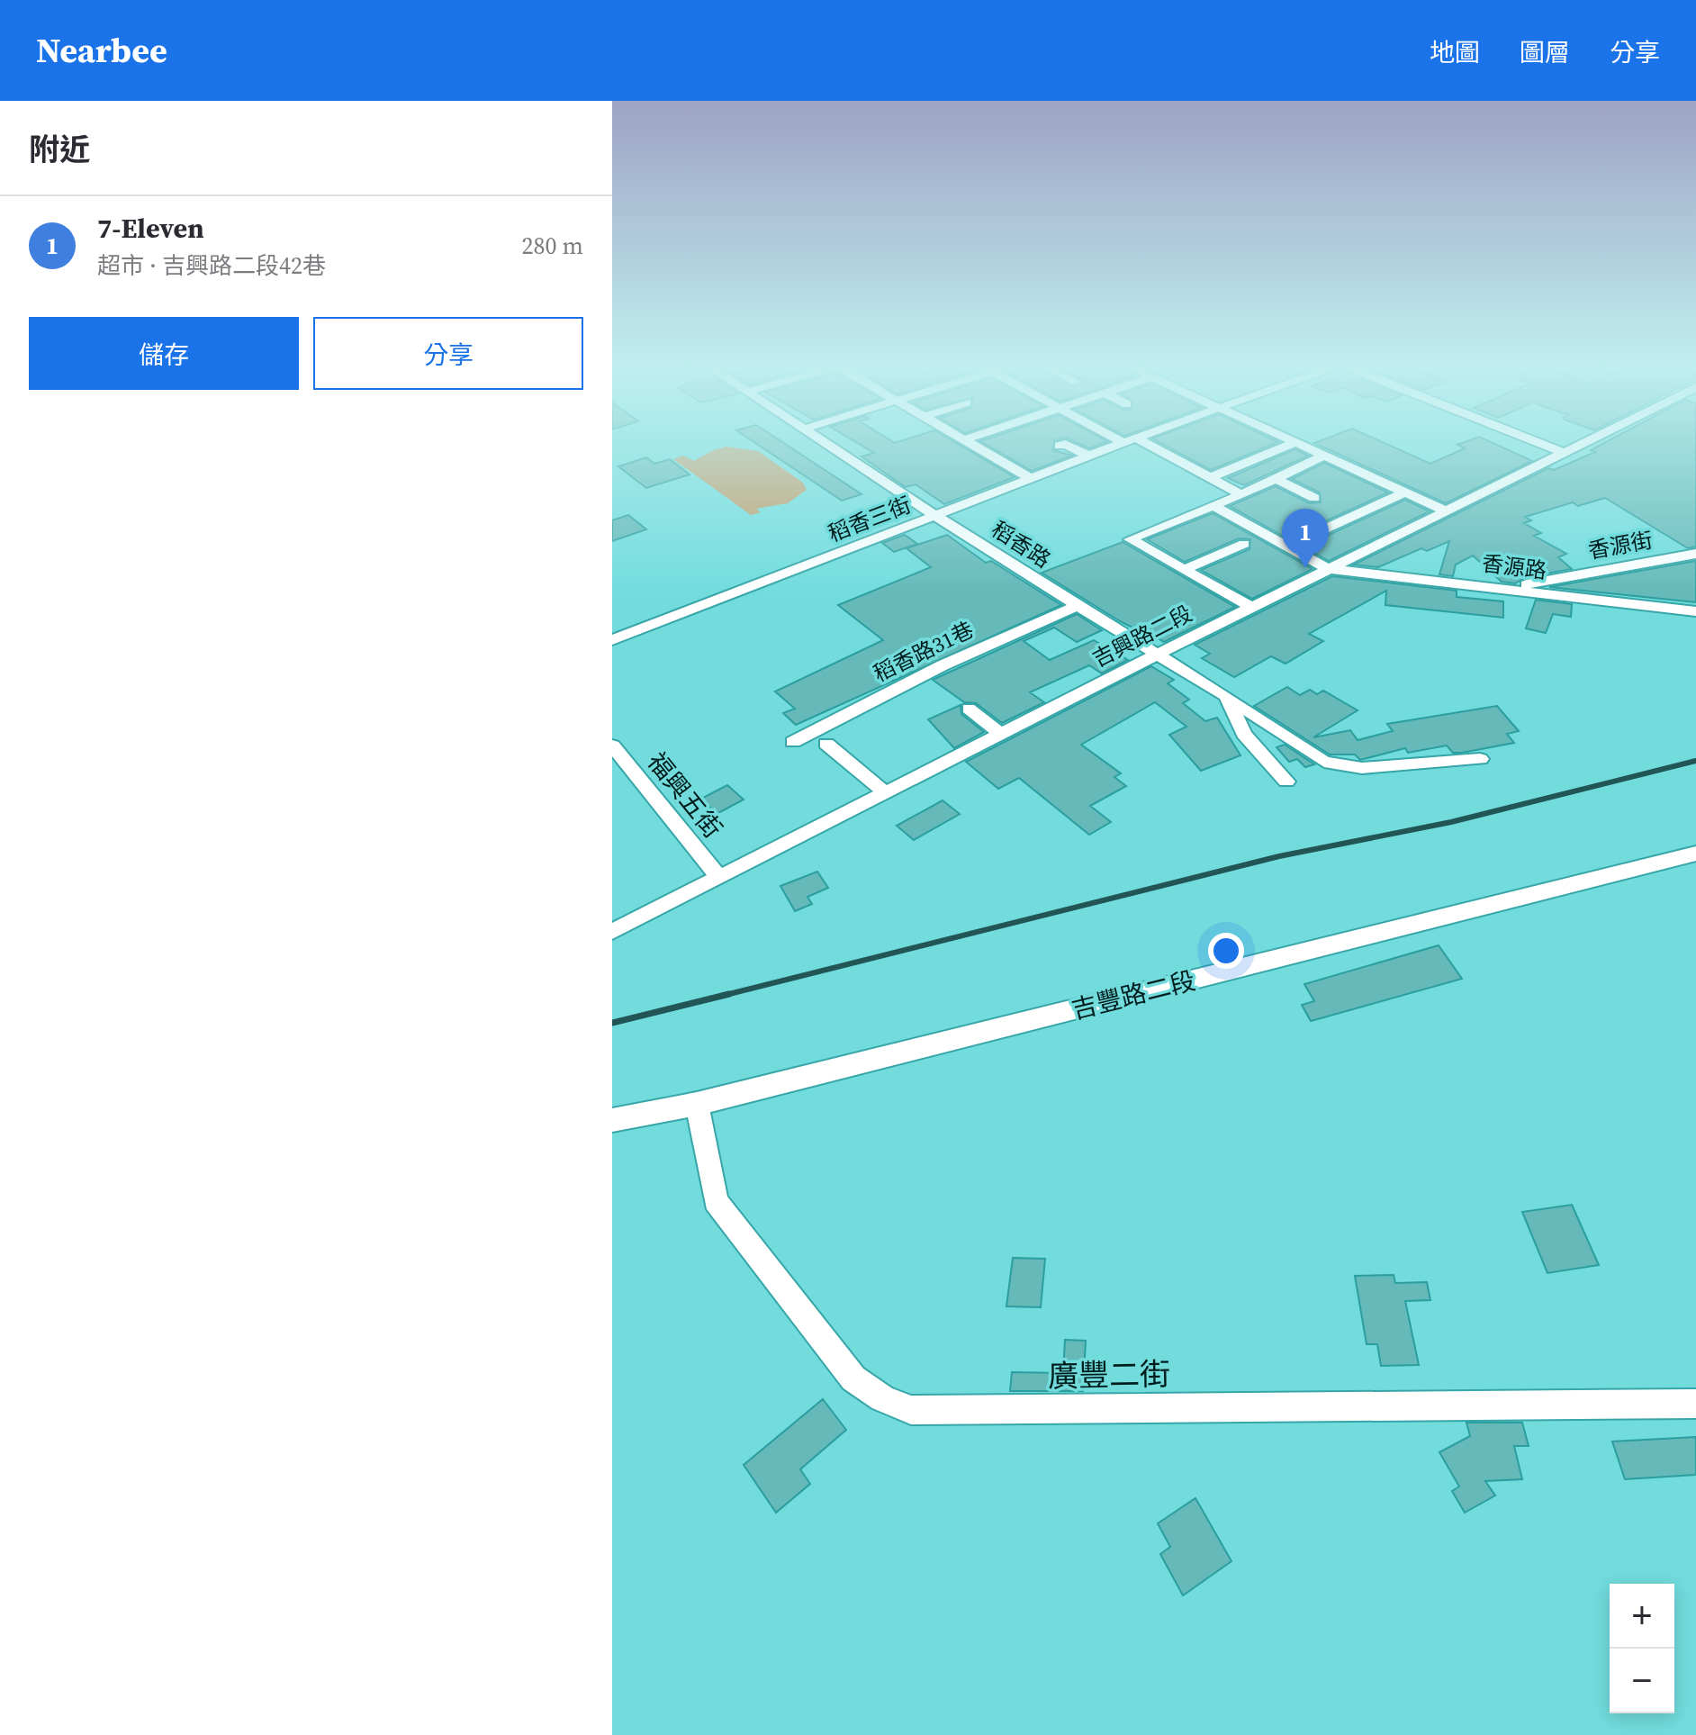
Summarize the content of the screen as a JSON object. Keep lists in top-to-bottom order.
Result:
{
  "streets": {
    "main road": ["吉豐路二段"],
    "street": [
      "稻香三街",
      "稻香路",
      "香源街",
      "香源路",
      "吉興路二段",
      "稻香路31巷",
      "福興五街",
      "廣豐二街"
    ]
  },
  "crossings": [
    ["稻香三街", "稻香路"],
    ["稻香路", "吉興路二段"],
    ["稻香路", "稻香路31巷"],
    ["香源街", "香源路"],
    ["香源路", "吉興路二段"],
    ["吉興路二段", "福興五街"],
    ["吉豐路二段", "廣豐二街"]
  ],
  "page": {
    "header": "Nearbee",
    "nav": ["地圖", "圖層", "分享"],
    "heading": "附近",
    "list": [
      {
        "mark": "1",
        "name": "7-Eleven",
        "note": "超市 · 吉興路二段42巷",
        "value": "280 m"
      }
    ],
    "buttons": ["儲存", "分享"],
    "pins": "1",
    "map_buttons": ["+", "−"]
  }
}
